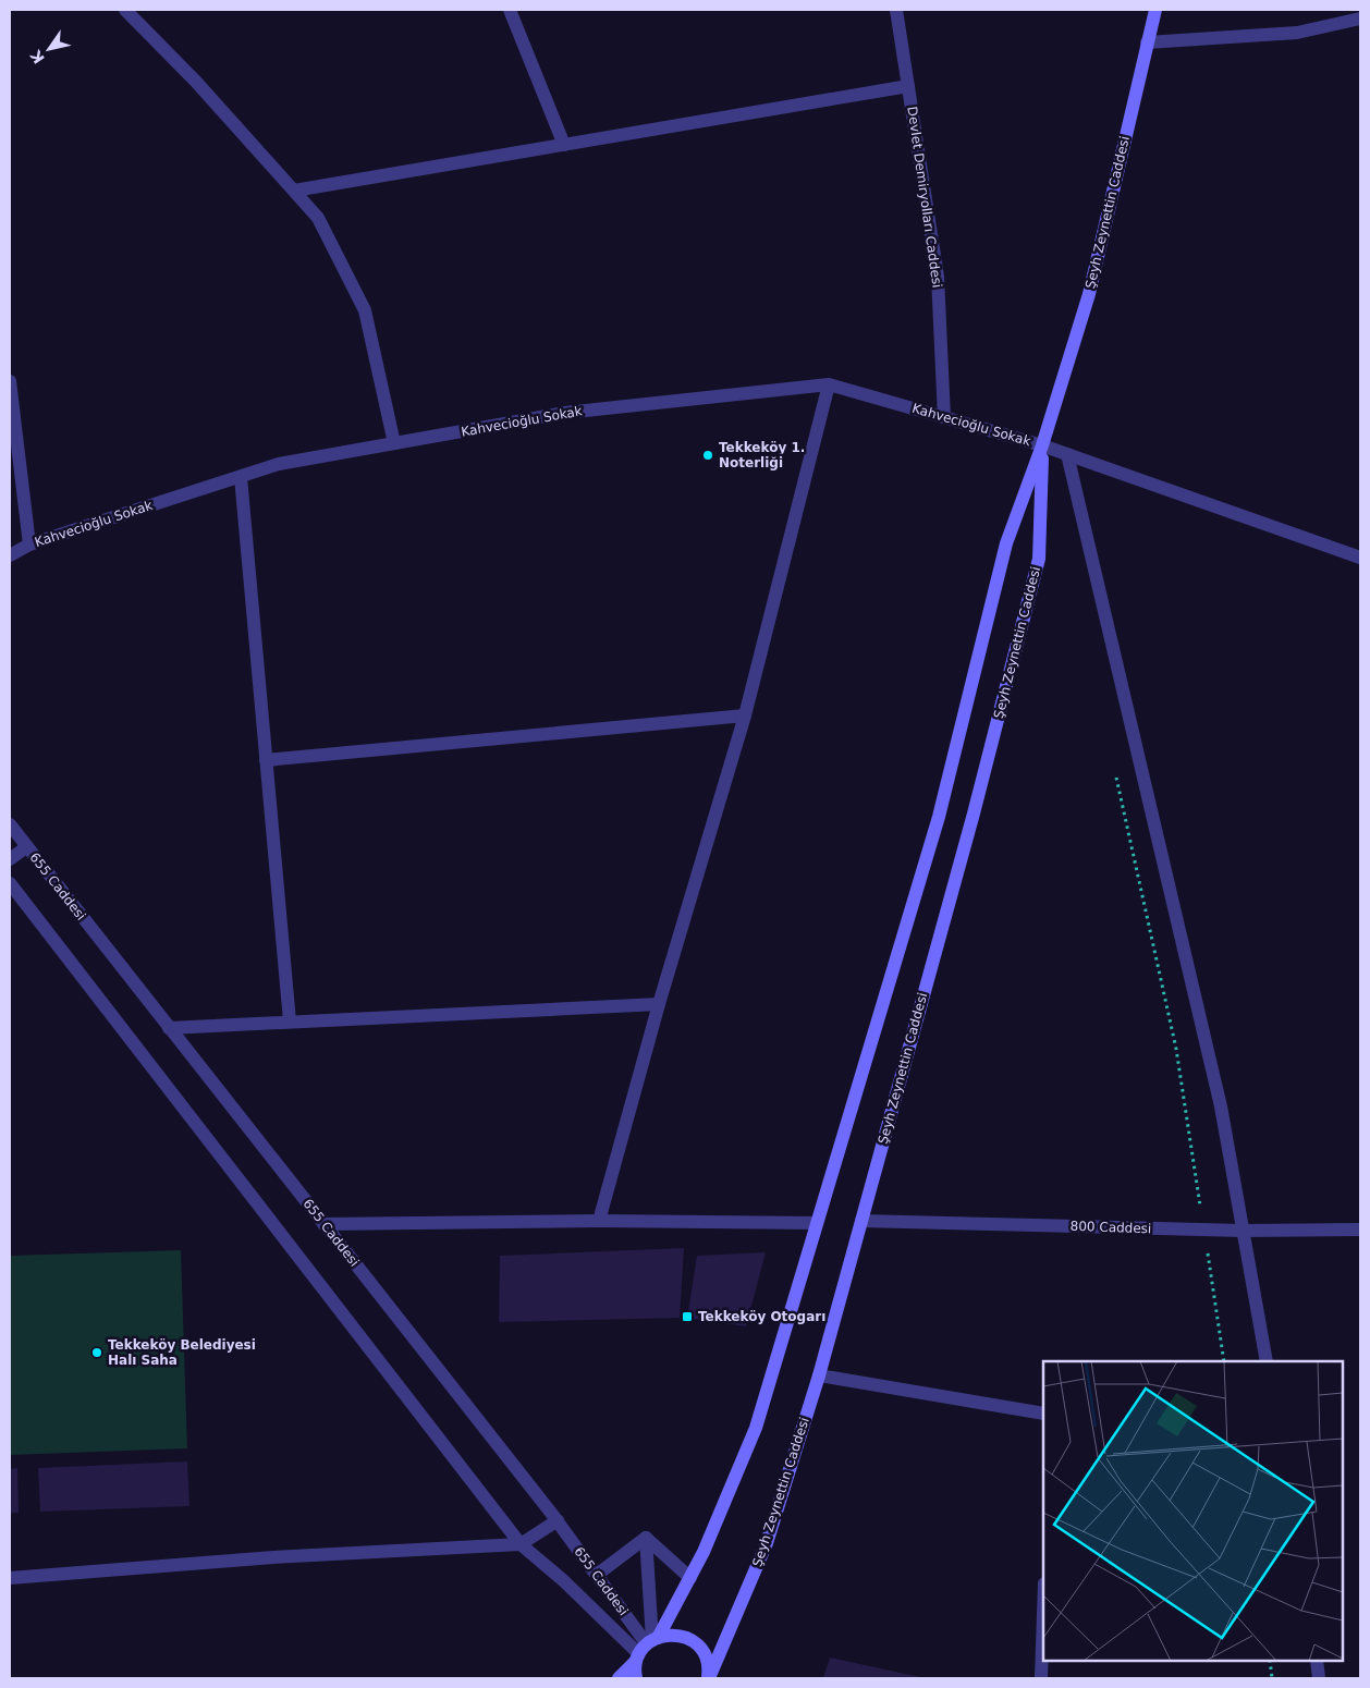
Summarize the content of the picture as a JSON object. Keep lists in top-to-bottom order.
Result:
{
  "streets": {
    "main road": ["Şeyh Zeynettin Caddesi"],
    "street": [
      "Devlet Demiryolları Caddesi",
      "Kahvecioğlu Sokak",
      "655 Caddesi",
      "800 Caddesi"
    ]
  },
  "crossings": [
    ["Devlet Demiryolları Caddesi", "Kahvecioğlu Sokak"],
    ["Şeyh Zeynettin Caddesi", "Kahvecioğlu Sokak"],
    ["Şeyh Zeynettin Caddesi", "655 Caddesi"],
    ["Şeyh Zeynettin Caddesi", "800 Caddesi"]
  ],
  "places": {
    "other": ["Tekkeköy 1. Noterliği", "Tekkeköy Belediyesi Halı Saha"],
    "transit": ["Tekkeköy Otogarı"]
  },
  "north": "bottom left"
}
